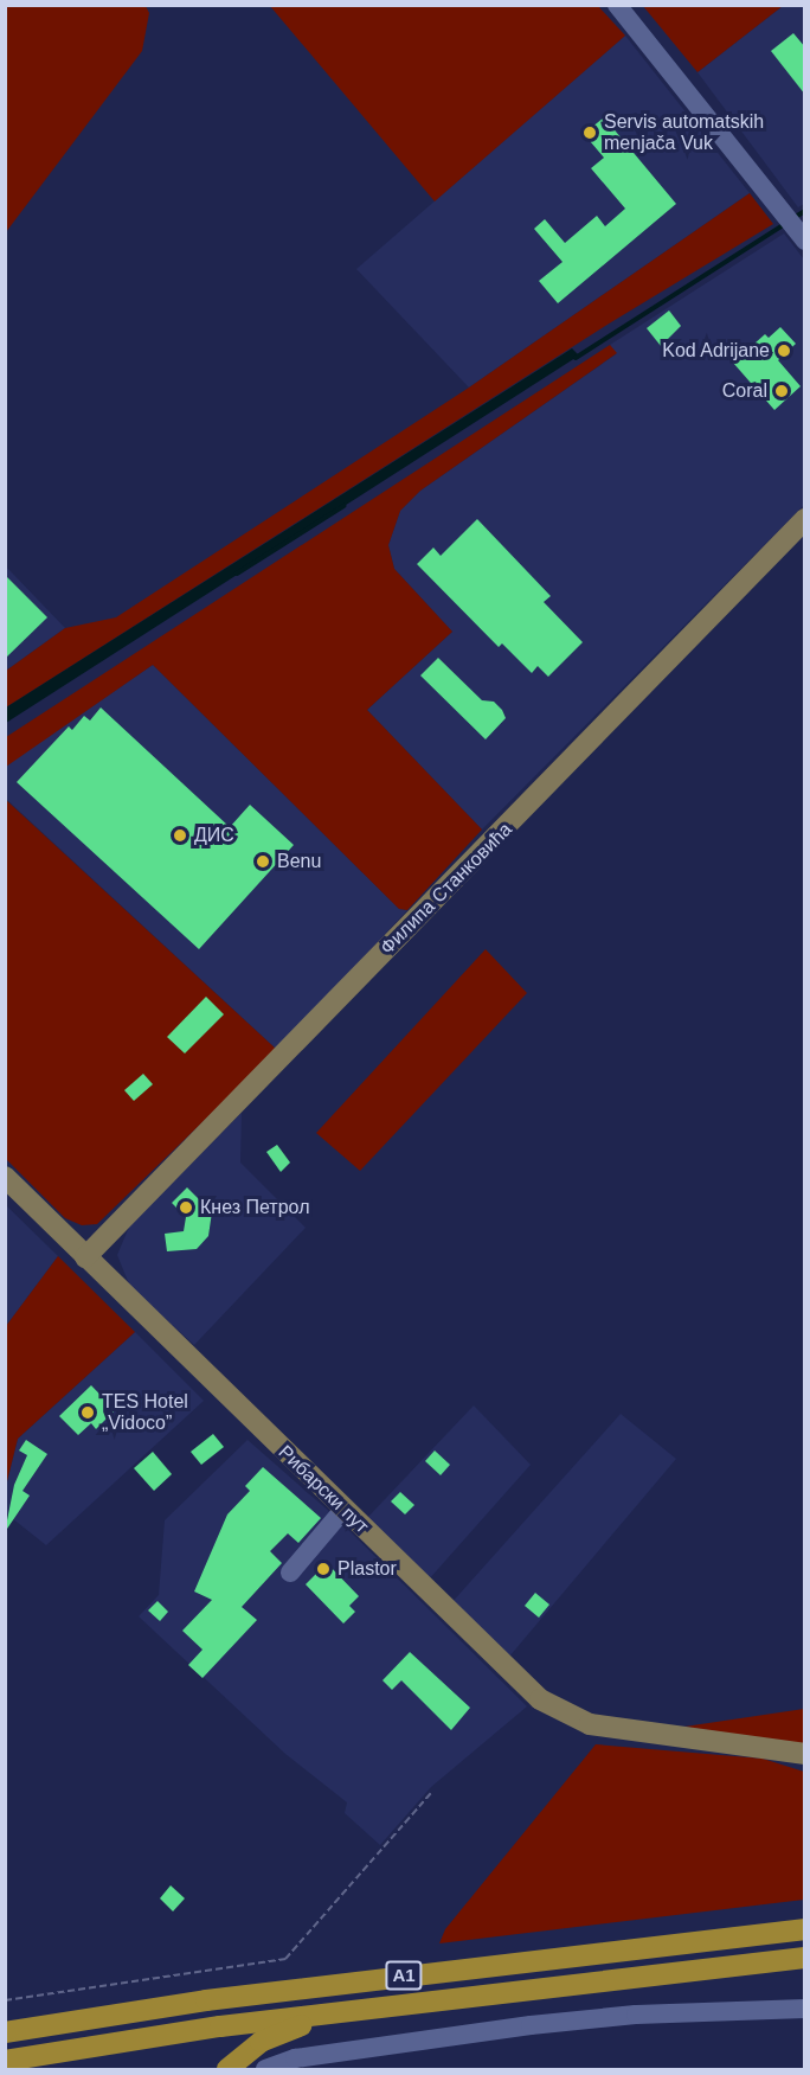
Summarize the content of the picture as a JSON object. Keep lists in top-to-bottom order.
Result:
{
  "streets": {
    "highway": ["A1"],
    "main road": ["Филипа Станковића", "Рибарски пут"]
  },
  "crossings": [
    ["Филипа Станковића", "Рибарски пут"]
  ],
  "places": [
    "Servis automatskih menjača Vuk",
    "Kod Adrijane",
    "Coral",
    "ДИС",
    "Benu",
    "Кнез Петрол",
    "TES Hotel „Vidoco”",
    "Plastor"
  ]
}
